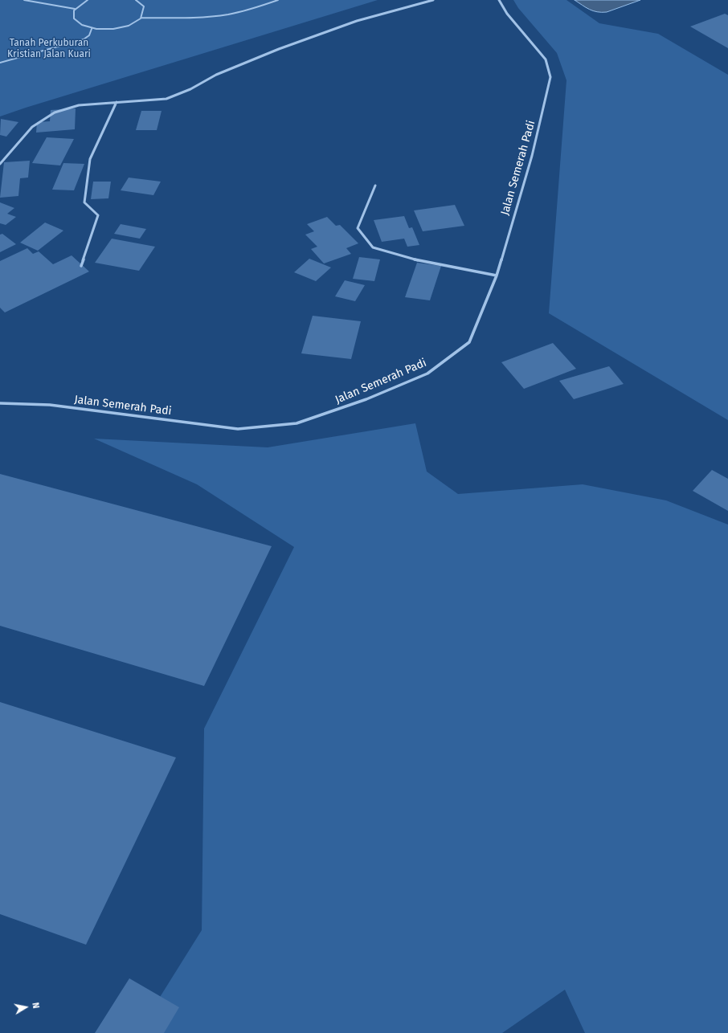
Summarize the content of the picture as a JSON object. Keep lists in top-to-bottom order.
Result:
{
  "streets": {
    "street": ["Jalan Semerah Padi"]
  },
  "parks": ["Tanah Perkuburan Kristian Jalan Kuari"],
  "north": "right"
}
